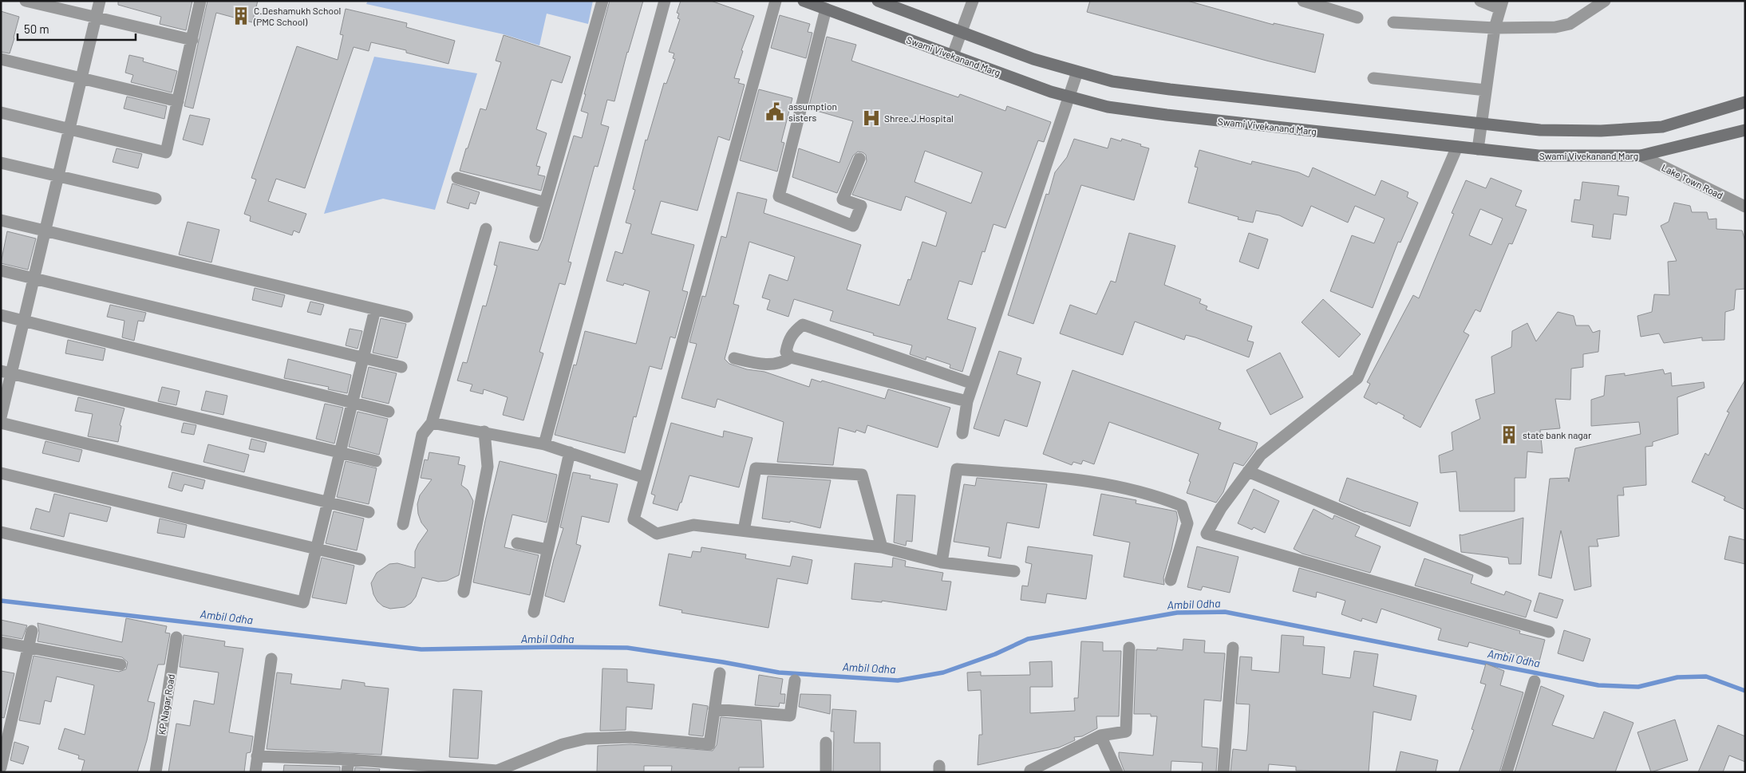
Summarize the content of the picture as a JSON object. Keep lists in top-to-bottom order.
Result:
{
  "streets": {
    "main road": ["Swami Vivekanand Marg"],
    "street": ["Lake Town Road", "KP Nagar Road"]
  },
  "crossings": [
    ["Swami Vivekanand Marg", "Lake Town Road"]
  ],
  "water": ["Ambil Odha"],
  "places": {
    "building": ["C.Deshamukh School (PMC School)", "state bank nagar"],
    "public building": ["assumption sisters"],
    "hospital": ["Shree.J.Hospital"]
  },
  "scale_bar": "50 m"
}
